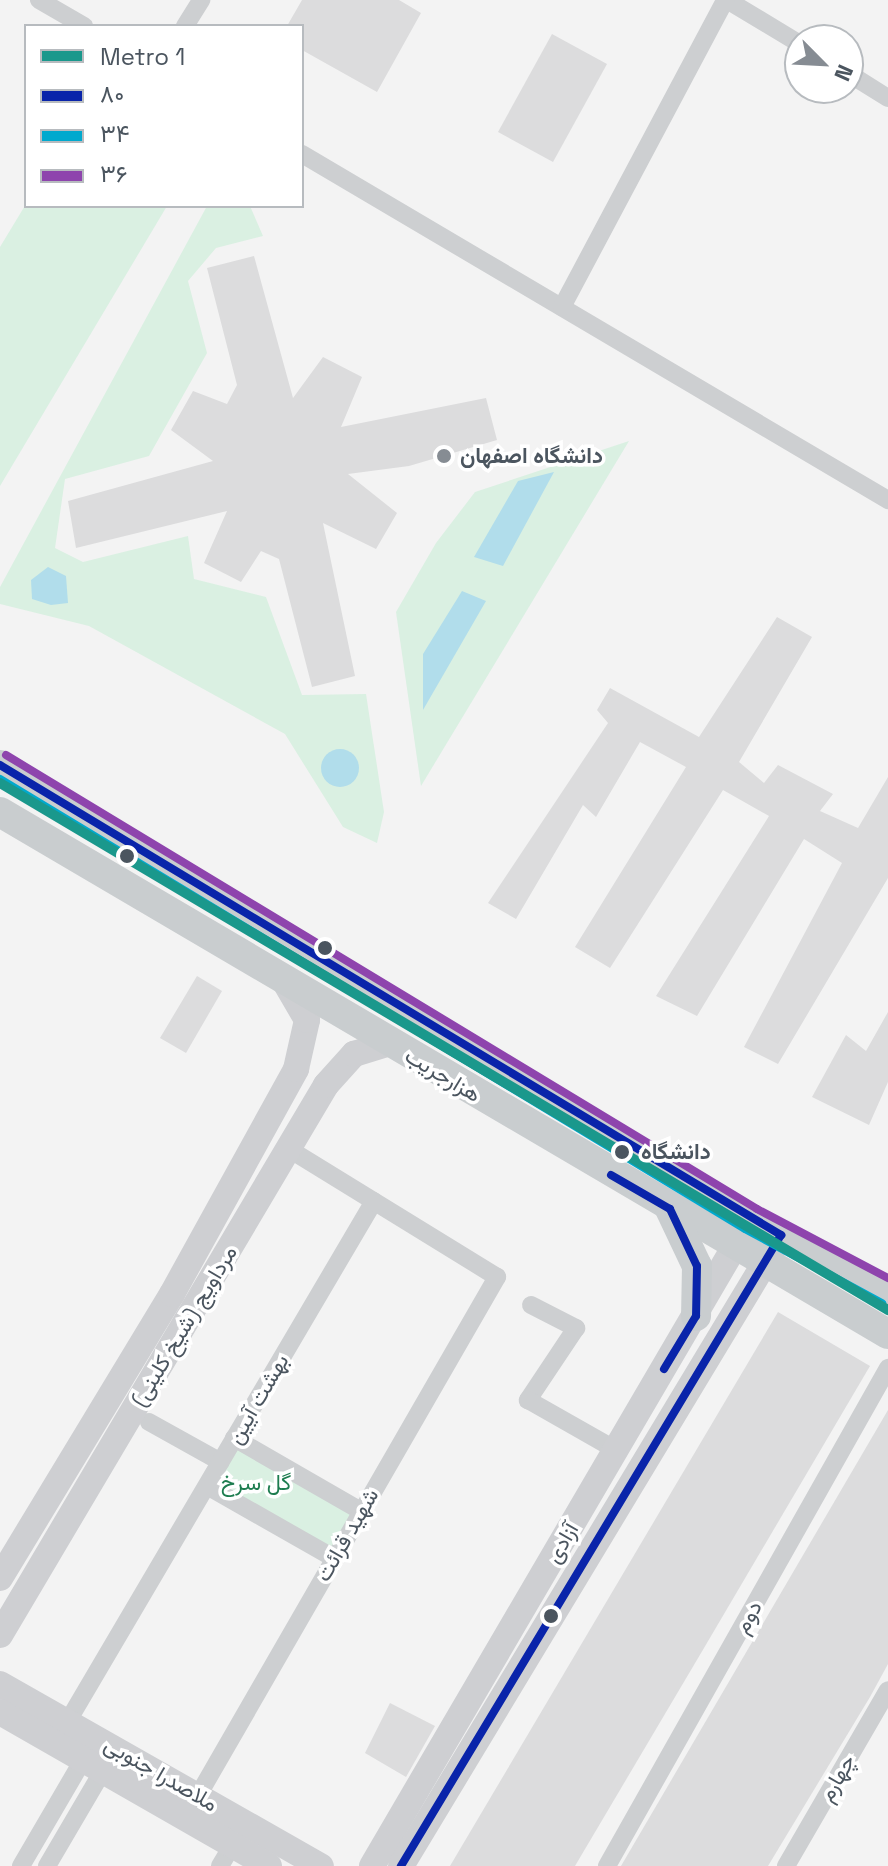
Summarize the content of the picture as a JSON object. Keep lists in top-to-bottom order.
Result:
{
  "streets": {
    "main road": [
      "هزارجریب",
      "مرداویج (شیخ کلینی)",
      "آزادی",
      "ملاصدرا جنوبی"
    ],
    "street": [
      "بهشت آیین",
      "شهید قرائت",
      "دوم",
      "چهارم"
    ]
  },
  "crossings": [
    ["هزارجریب", "مرداویج (شیخ کلینی)"],
    ["هزارجریب", "آزادی"],
    ["بهشت آیین", "شهید قرائت"],
    ["بهشت آیین", "ملاصدرا جنوبی"],
    ["شهید قرائت", "ملاصدرا جنوبی"]
  ],
  "parks": ["گل سرخ"],
  "places": ["دانشگاه اصفهان", "دانشگاه"],
  "lines": [
    "transit line ۳۶",
    "transit line ۸۰",
    "transit line ۳۴",
    "metro line 1"
  ],
  "legend": [
    "Metro 1",
    "۸۰",
    "۳۴",
    "۳۶"
  ],
  "north": "bottom right"
}
